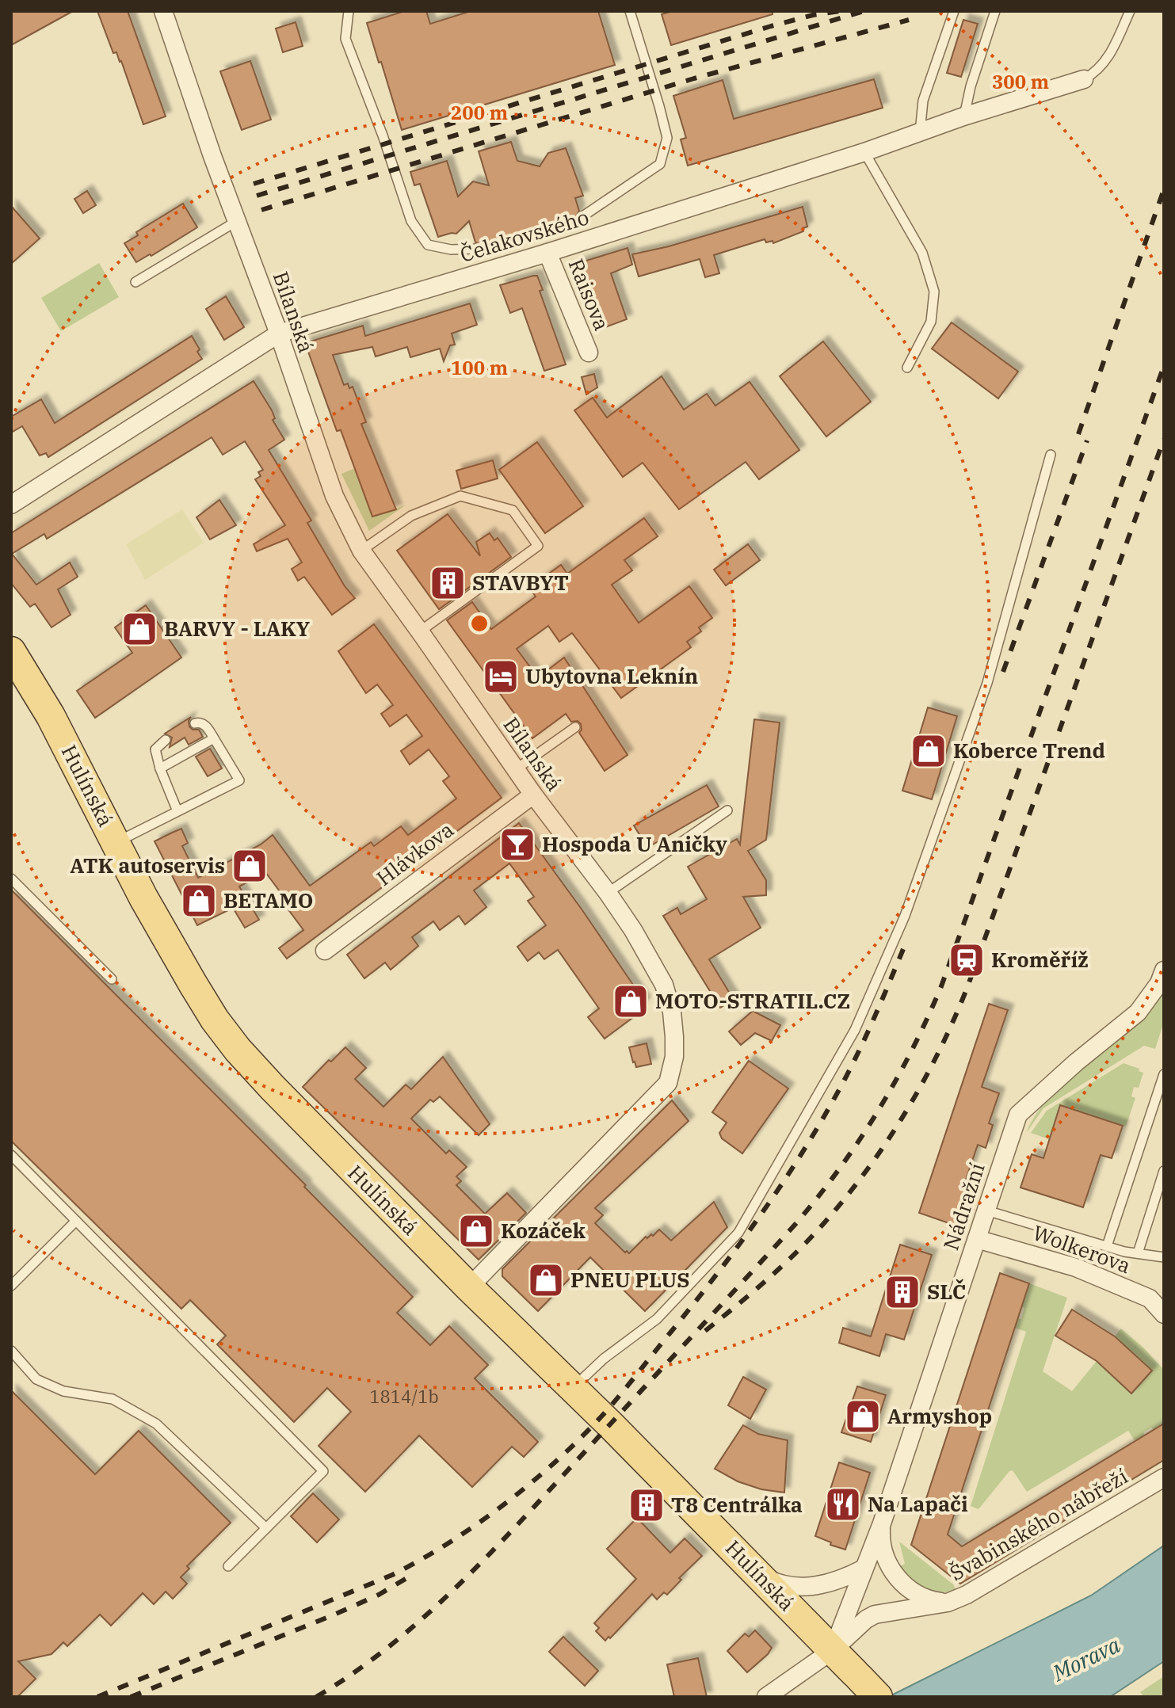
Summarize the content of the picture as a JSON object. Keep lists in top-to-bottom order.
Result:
{
  "streets": {
    "main road": ["Hulínská"],
    "street": [
      "Čelakovského",
      "Raisova",
      "Bílanská",
      "Hlávkova",
      "Nádražní",
      "Wolkerova",
      "Švabinského nábřeží"
    ]
  },
  "crossings": [
    ["Čelakovského", "Raisova"],
    ["Čelakovského", "Bílanská"],
    ["Bílanská", "Hulínská"],
    ["Bílanská", "Hlávkova"],
    ["Hulínská", "Nádražní"],
    ["Hulínská", "Švabinského nábřeží"],
    ["Nádražní", "Wolkerova"],
    ["Nádražní", "Švabinského nábřeží"]
  ],
  "water": ["Morava"],
  "places": {
    "building": ["STAVBYT", "SLČ", "T8 Centrálka"],
    "shop": [
      "BARVY - LAKY",
      "Koberce Trend",
      "ATK autoservis",
      "BETAMO",
      "MOTO-STRATIL.CZ",
      "Kozáček",
      "PNEU PLUS",
      "Armyshop"
    ],
    "hotel": ["Ubytovna Leknín"],
    "bar": ["Hospoda U Aničky"],
    "station": ["Kroměříž"],
    "restaurant": ["Na Lapači"]
  },
  "house_numbers": ["1814/1b"],
  "rings": ["300 m", "200 m", "100 m"]
}
